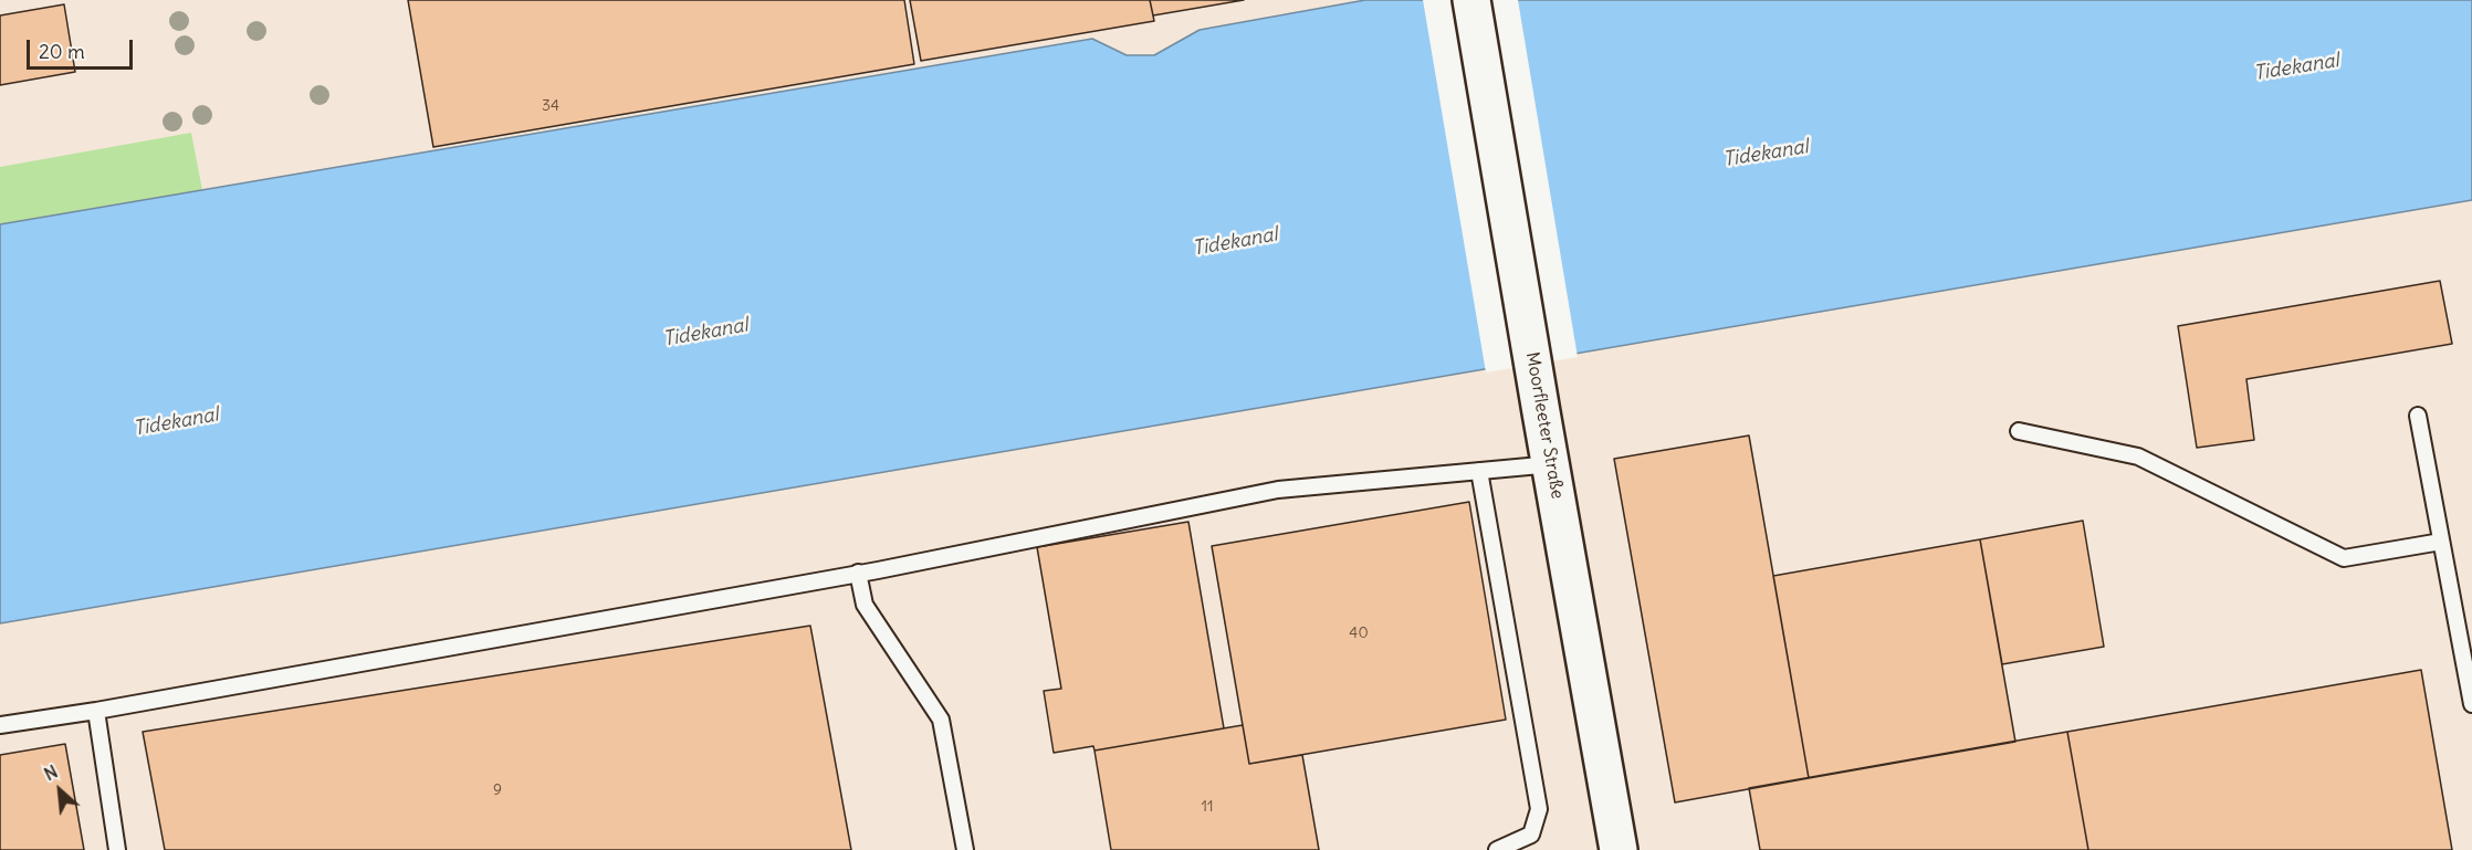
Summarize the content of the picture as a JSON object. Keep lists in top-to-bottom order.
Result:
{
  "streets": {
    "street": ["Moorfleeter Straße"]
  },
  "water": ["Tidekanal"],
  "house_numbers": [
    "34",
    "40",
    "9",
    "11"
  ],
  "scale_bar": "20 m",
  "north": "top left"
}
